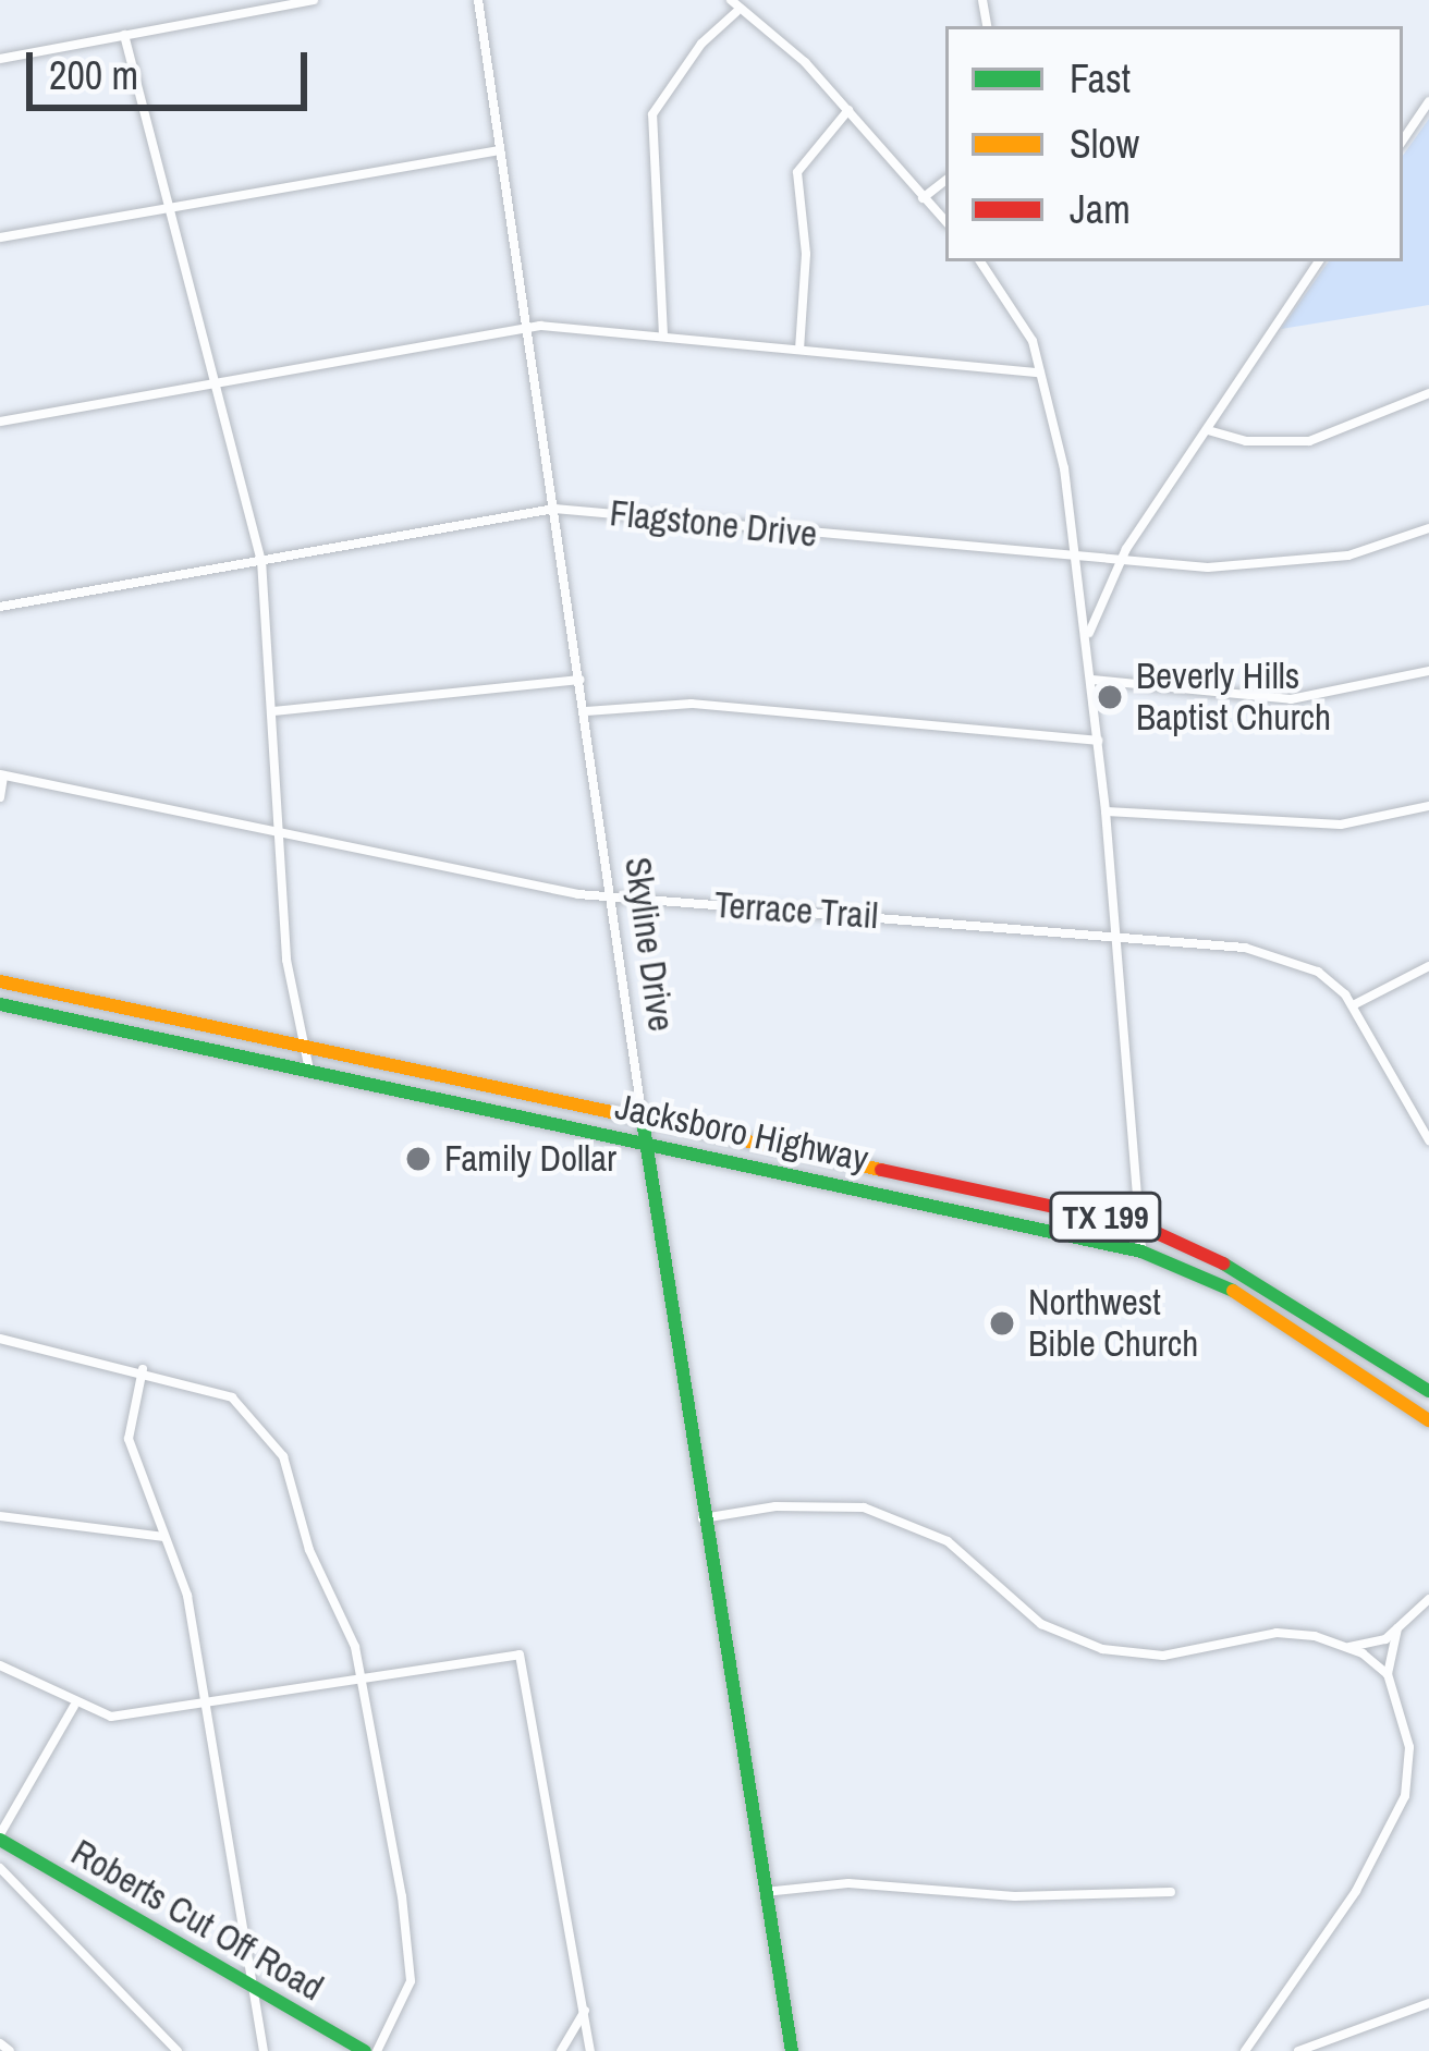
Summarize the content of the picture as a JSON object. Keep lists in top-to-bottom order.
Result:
{
  "streets": {
    "main road": [
      "Skyline Drive",
      "Jacksboro Highway",
      "TX 199",
      "Roberts Cut Off Road"
    ],
    "street": ["Flagstone Drive", "Terrace Trail"]
  },
  "crossings": [
    ["Flagstone Drive", "Skyline Drive"],
    ["Terrace Trail", "Skyline Drive"],
    ["Skyline Drive", "Jacksboro Highway"]
  ],
  "places": ["Beverly Hills Baptist Church", "Family Dollar", "Northwest Bible Church"],
  "legend": ["Fast", "Slow", "Jam"],
  "scale_bar": "200 m"
}
